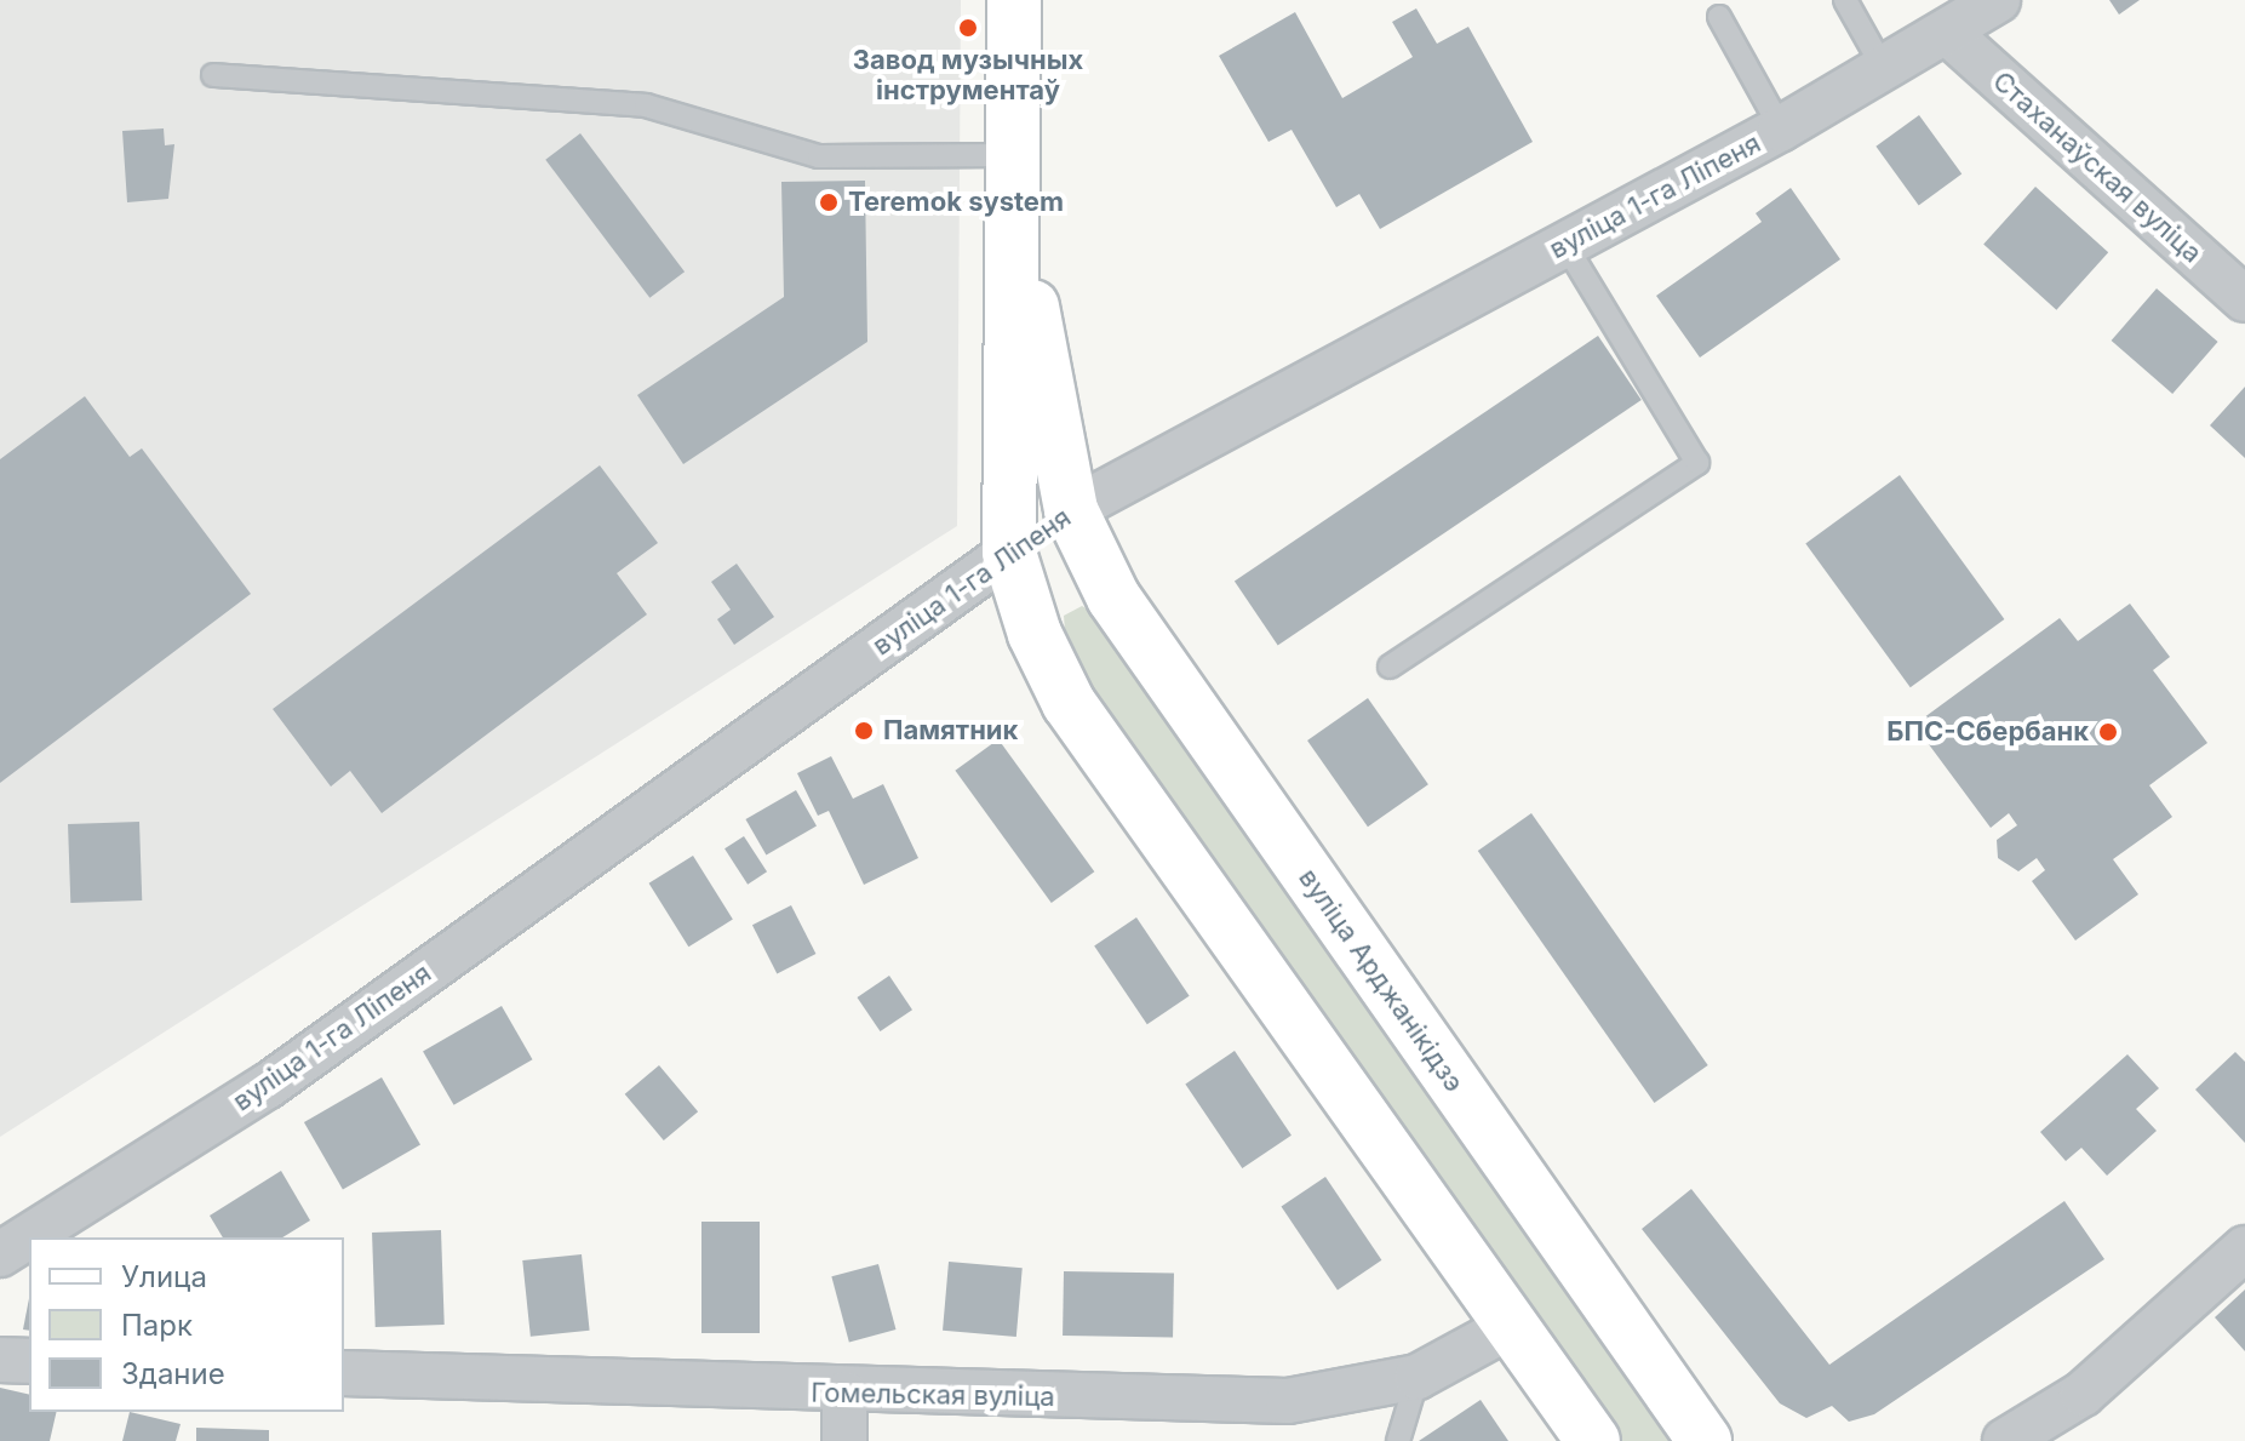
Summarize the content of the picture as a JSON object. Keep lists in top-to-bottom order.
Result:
{
  "streets": {
    "main road": ["вуліца 1-га Ліпеня", "вуліца Арджанікідзэ"],
    "street": ["Стаханаўская вуліца", "Гомельская вуліца"]
  },
  "crossings": [
    ["Стаханаўская вуліца", "вуліца 1-га Ліпеня"],
    ["вуліца 1-га Ліпеня", "вуліца Арджанікідзэ"]
  ],
  "places": [
    "Завод музычных інструментаў",
    "Teremok system",
    "Памятник",
    "БПС-Сбербанк"
  ],
  "legend": ["Улица", "Парк", "Здание"]
}
